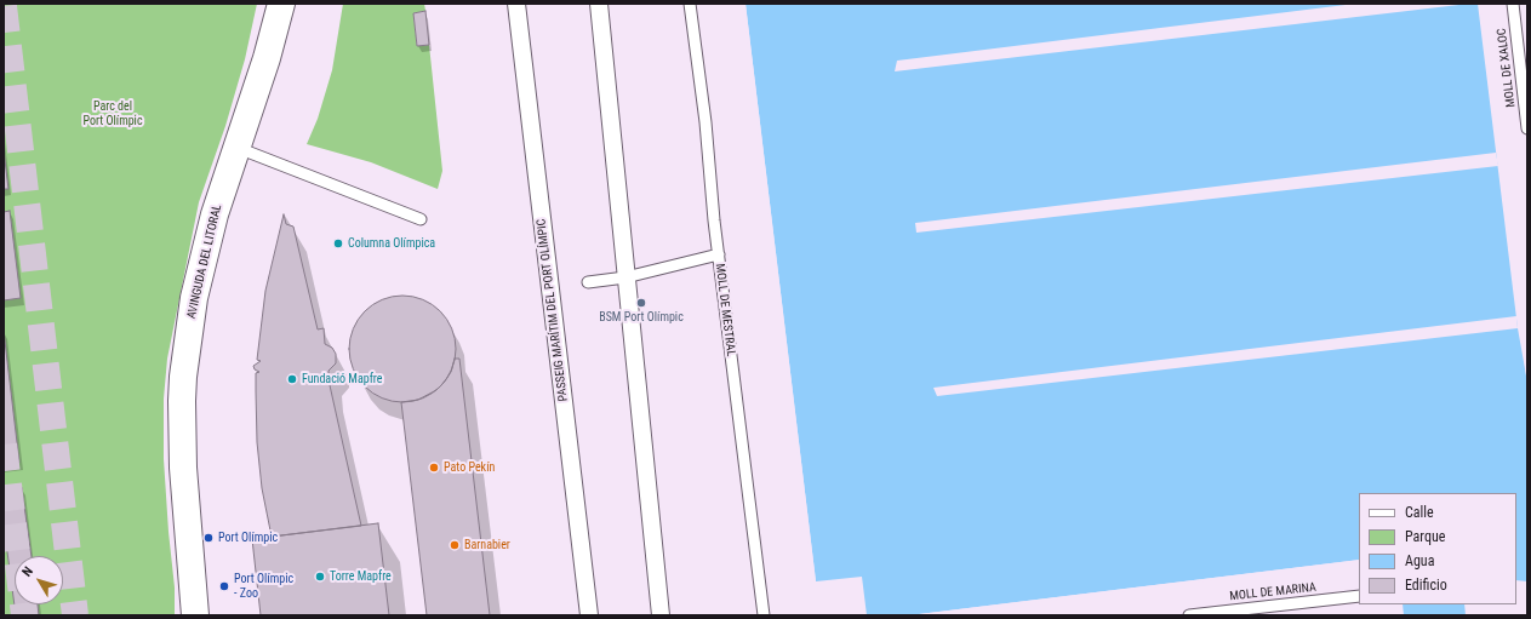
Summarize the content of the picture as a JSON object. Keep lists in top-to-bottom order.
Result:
{
  "streets": {
    "main road": ["AVINGUDA DEL LITORAL"],
    "street": ["PASSEIG MARÍTIM DEL PORT OLÍMPIC"],
    "lane": ["MOLL DE XALOC", "MOLL DE MESTRAL", "MOLL DE MARINA"]
  },
  "parks": ["Parc del Port Olímpic"],
  "places": [
    "Columna Olímpica",
    "BSM Port Olímpic",
    "Fundació Mapfre",
    "Pato Pekín",
    "Port Olímpic",
    "Barnabier",
    "Torre Mapfre",
    "Port Olímpic - Zoo"
  ],
  "legend": [
    "Calle",
    "Parque",
    "Agua",
    "Edificio"
  ],
  "north": "top left"
}
